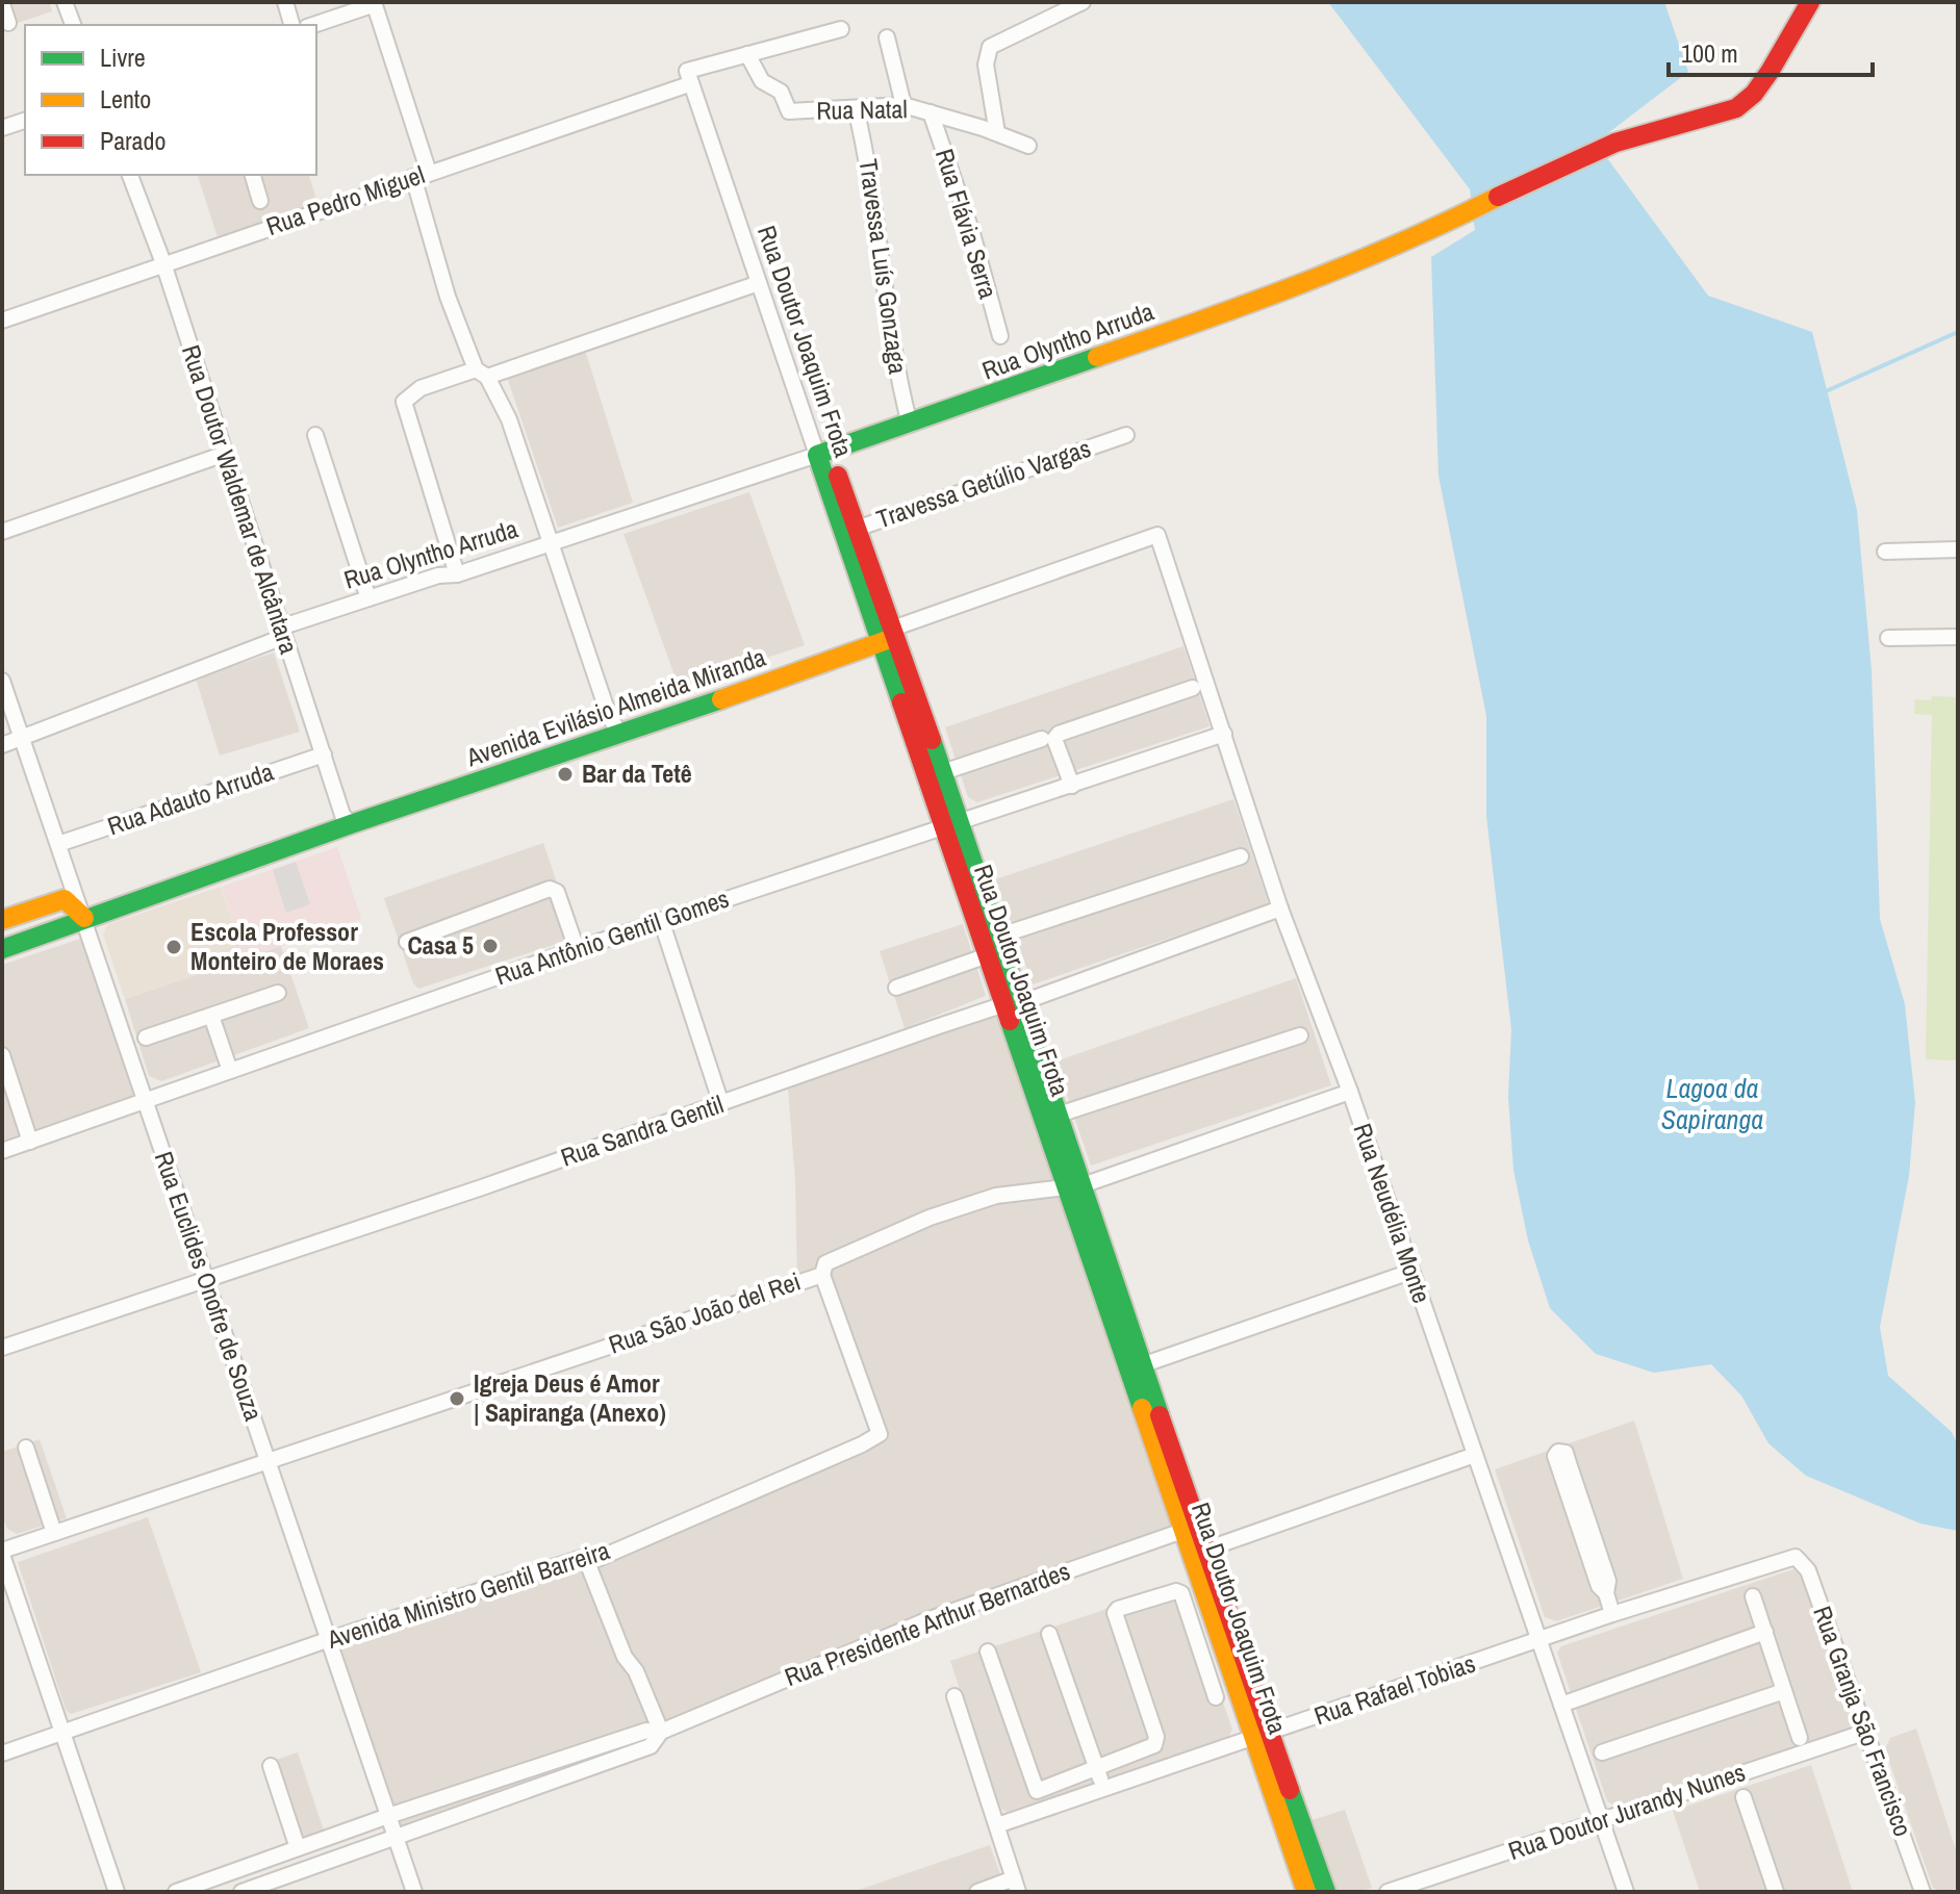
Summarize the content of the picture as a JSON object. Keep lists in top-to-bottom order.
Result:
{
  "streets": {
    "street": [
      "Rua Natal",
      "Rua Pedro Miguel",
      "Rua Flávia Serra",
      "Travessa Luís Gonzaga",
      "Rua Doutor Joaquim Frota",
      "Rua Olyntho Arruda",
      "Travessa Getúlio Vargas",
      "Rua Doutor Waldemar de Alcântara",
      "Avenida Evilásio Almeida Miranda",
      "Rua Adauto Arruda",
      "Rua Antônio Gentil Gomes",
      "Rua Sandra Gentil",
      "Rua Neudélia Monte",
      "Rua Euclides Onofre de Souza",
      "Rua São João del Rei",
      "Avenida Ministro Gentil Barreira",
      "Rua Presidente Arthur Bernardes",
      "Rua Rafael Tobias",
      "Rua Granja São Francisco",
      "Rua Doutor Jurandy Nunes"
    ]
  },
  "crossings": [
    ["Rua Natal", "Rua Flávia Serra"],
    ["Rua Natal", "Travessa Luís Gonzaga"],
    ["Rua Pedro Miguel", "Rua Doutor Joaquim Frota"],
    ["Rua Pedro Miguel", "Rua Doutor Waldemar de Alcântara"],
    ["Travessa Luís Gonzaga", "Rua Olyntho Arruda"],
    ["Rua Doutor Joaquim Frota", "Rua Olyntho Arruda"],
    ["Rua Doutor Joaquim Frota", "Travessa Getúlio Vargas"],
    ["Rua Doutor Joaquim Frota", "Avenida Evilásio Almeida Miranda"],
    ["Rua Doutor Joaquim Frota", "Rua Antônio Gentil Gomes"],
    ["Rua Doutor Joaquim Frota", "Rua Sandra Gentil"],
    ["Rua Doutor Joaquim Frota", "Rua São João del Rei"],
    ["Rua Doutor Joaquim Frota", "Rua Presidente Arthur Bernardes"],
    ["Rua Doutor Joaquim Frota", "Rua Rafael Tobias"],
    ["Rua Olyntho Arruda", "Rua Doutor Waldemar de Alcântara"],
    ["Rua Olyntho Arruda", "Rua Euclides Onofre de Souza"],
    ["Rua Doutor Waldemar de Alcântara", "Avenida Evilásio Almeida Miranda"],
    ["Rua Doutor Waldemar de Alcântara", "Rua Adauto Arruda"],
    ["Avenida Evilásio Almeida Miranda", "Rua Neudélia Monte"],
    ["Avenida Evilásio Almeida Miranda", "Rua Euclides Onofre de Souza"],
    ["Rua Adauto Arruda", "Rua Euclides Onofre de Souza"],
    ["Rua Antônio Gentil Gomes", "Rua Neudélia Monte"],
    ["Rua Antônio Gentil Gomes", "Rua Euclides Onofre de Souza"],
    ["Rua Sandra Gentil", "Rua Neudélia Monte"],
    ["Rua Sandra Gentil", "Rua Euclides Onofre de Souza"],
    ["Rua Neudélia Monte", "Rua São João del Rei"],
    ["Rua Neudélia Monte", "Rua Rafael Tobias"],
    ["Rua Neudélia Monte", "Rua Doutor Jurandy Nunes"],
    ["Rua Euclides Onofre de Souza", "Rua São João del Rei"],
    ["Rua Euclides Onofre de Souza", "Avenida Ministro Gentil Barreira"],
    ["Rua Euclides Onofre de Souza", "Rua Presidente Arthur Bernardes"],
    ["Rua São João del Rei", "Avenida Ministro Gentil Barreira"],
    ["Rua Rafael Tobias", "Rua Granja São Francisco"],
    ["Rua Granja São Francisco", "Rua Doutor Jurandy Nunes"]
  ],
  "water": ["Lagoa da Sapiranga"],
  "places": [
    "Bar da Tetê",
    "Casa 5",
    "Escola Professor Monteiro de Moraes",
    "Igreja Deus é Amor | Sapiranga (Anexo)"
  ],
  "legend": ["Livre", "Lento", "Parado"],
  "scale_bar": "100 m"
}
